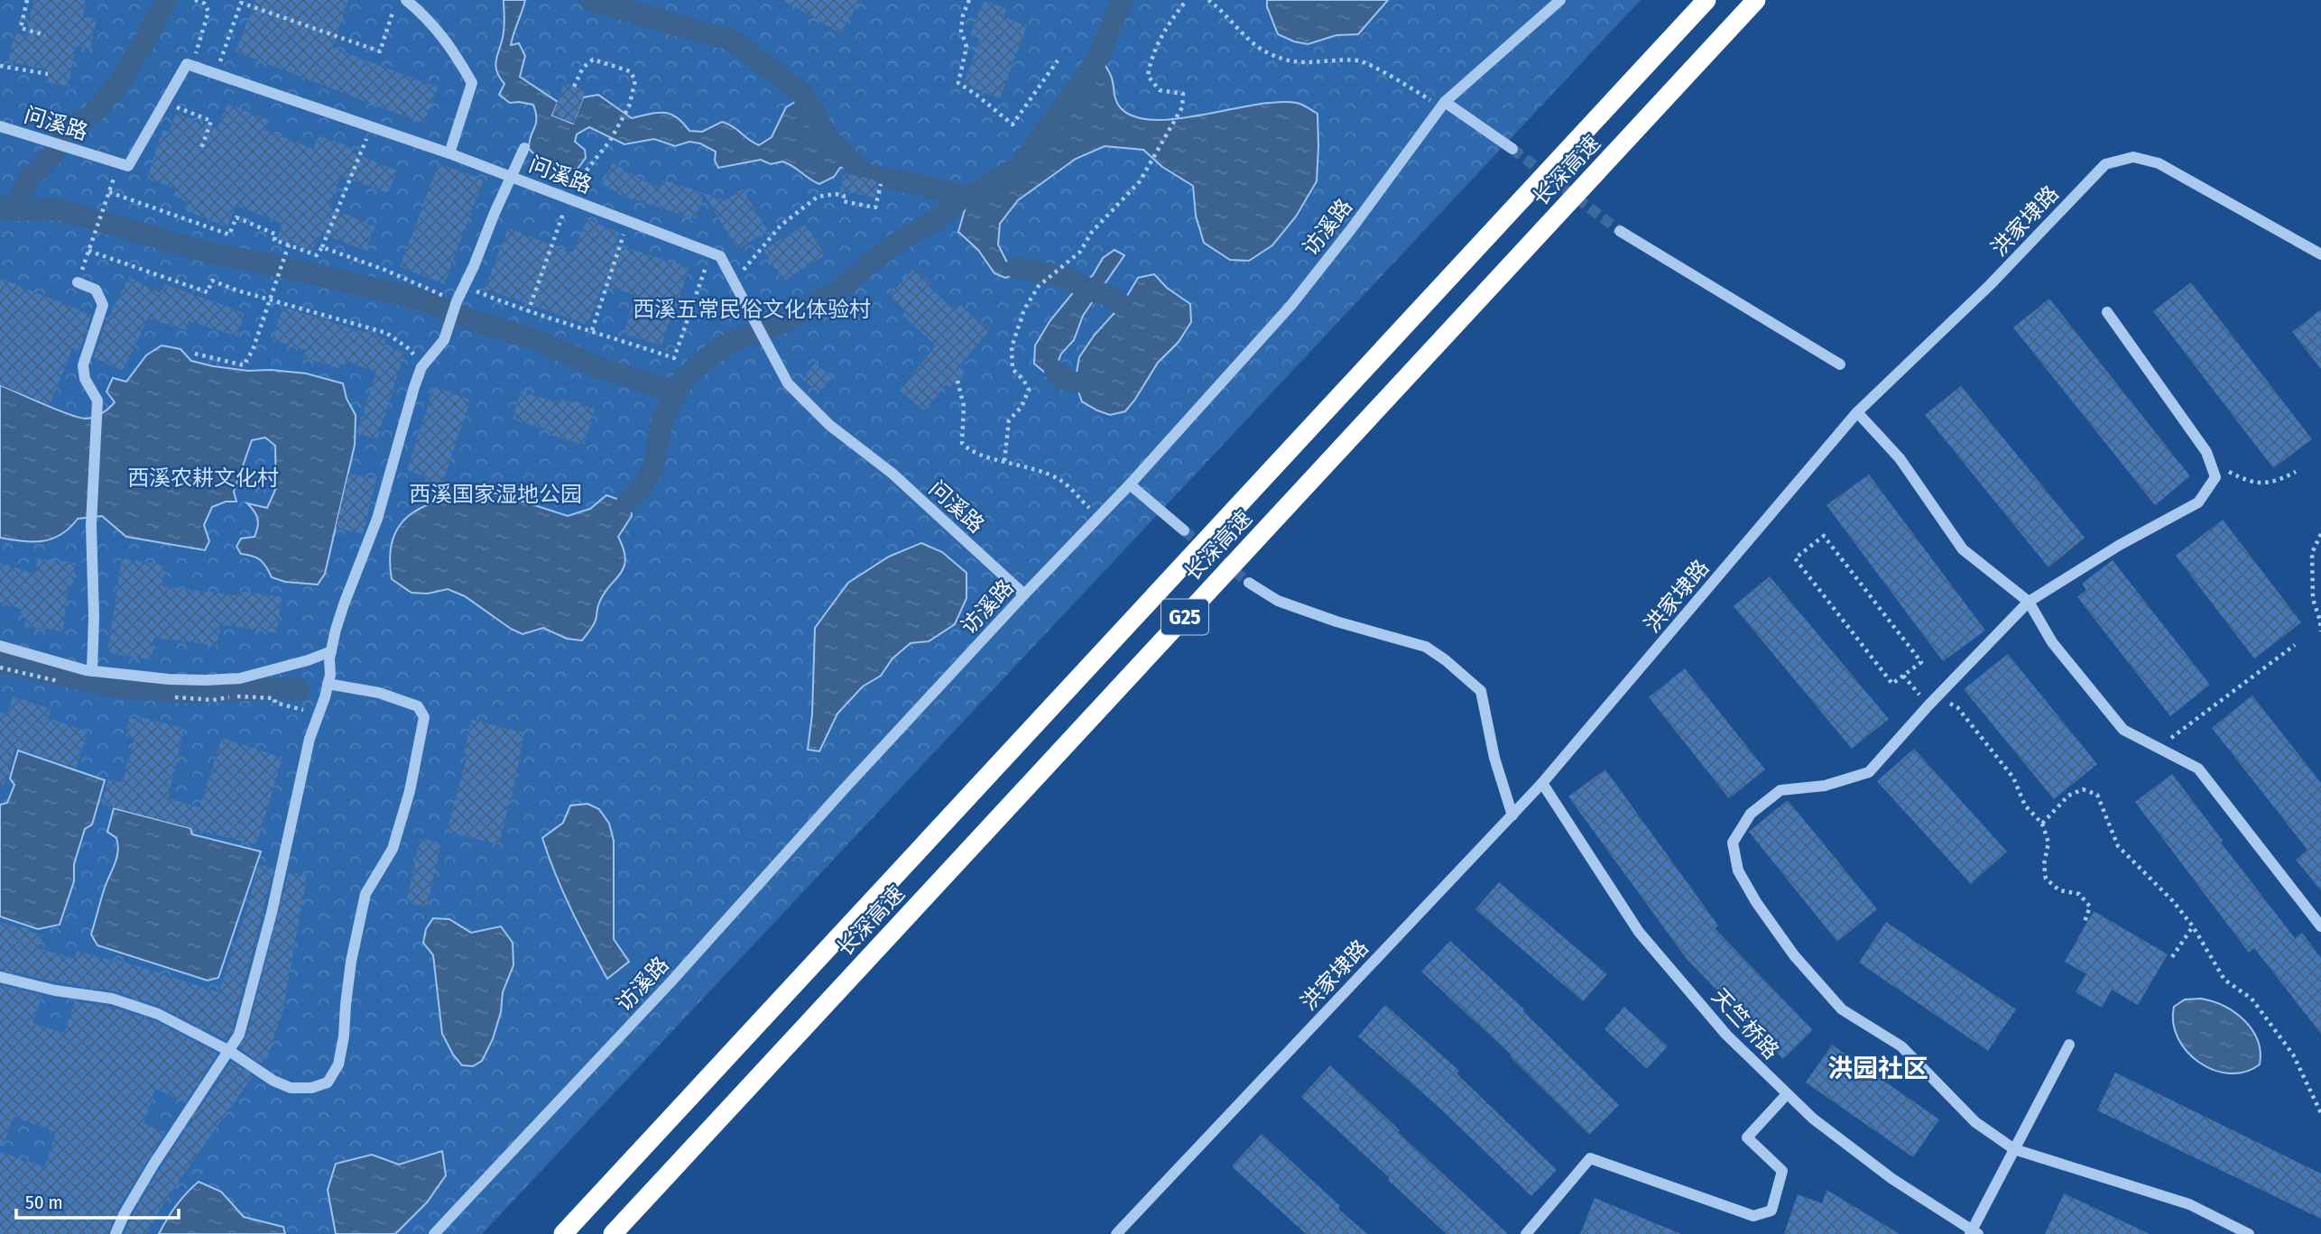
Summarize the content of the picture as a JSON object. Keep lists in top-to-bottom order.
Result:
{
  "streets": {
    "highway": ["长深高速", "G25"],
    "street": [
      "问溪路",
      "洪家埭路",
      "访溪路",
      "天竺桥路"
    ]
  },
  "crossings": [
    ["问溪路", "访溪路"],
    ["洪家埭路", "天竺桥路"]
  ],
  "districts": ["洪园社区"],
  "parks": ["西溪五常民俗文化体验村", "西溪农耕文化村", "西溪国家湿地公园"],
  "scale_bar": "50 m"
}
